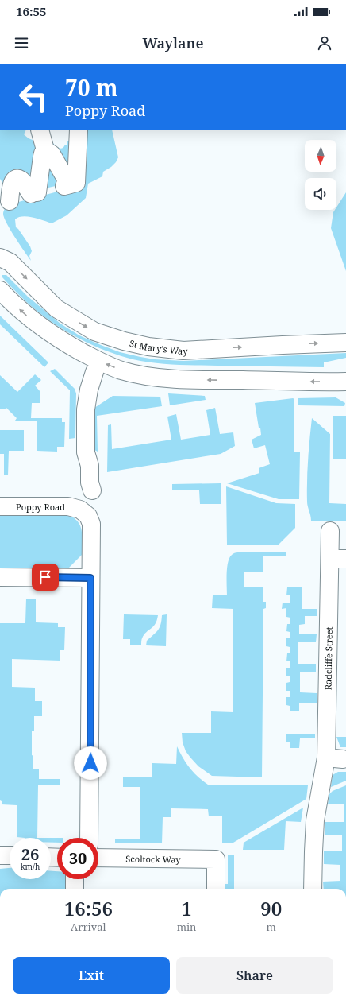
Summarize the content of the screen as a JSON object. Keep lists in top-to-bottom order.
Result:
{
  "streets": {
    "street": [
      "St Mary's Way",
      "Poppy Road",
      "Radcliffe Street",
      "Scoltock Way"
    ]
  },
  "north": "bottom",
  "page": {
    "status": "16:55",
    "header": "Waylane",
    "turn": ["70 m", "Poppy Road"],
    "speed": "26 km/h",
    "limit": "30",
    "eta": [
      "16:56",
      "Arrival",
      "1",
      "min",
      "90",
      "m"
    ],
    "buttons": ["Exit", "Share"]
  }
}
